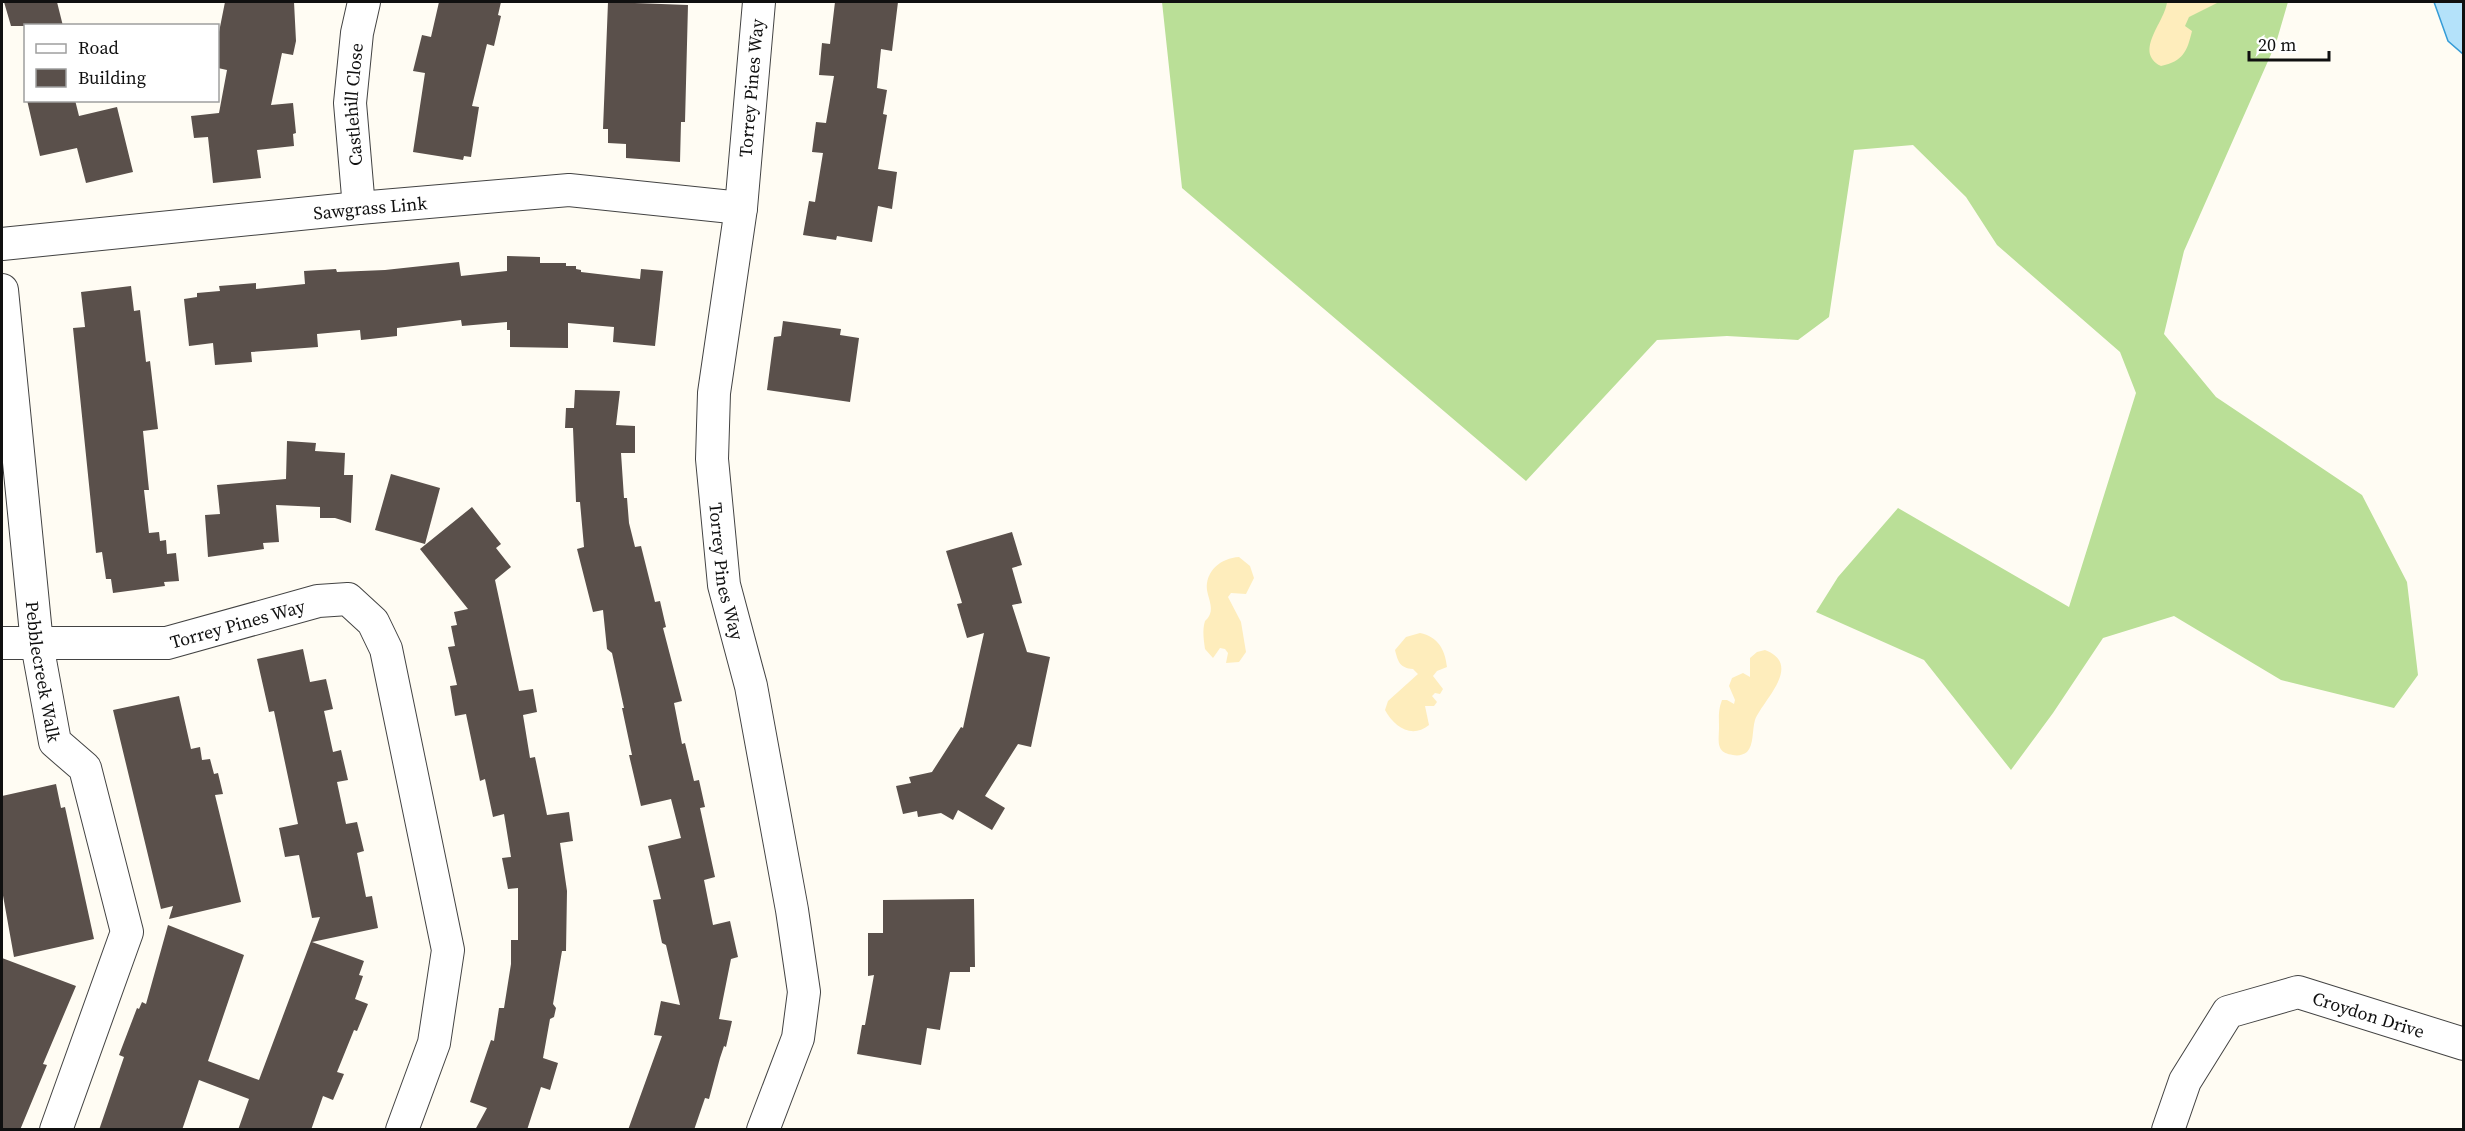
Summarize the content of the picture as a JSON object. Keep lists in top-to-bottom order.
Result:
{
  "streets": {
    "street": [
      "Torrey Pines Way",
      "Castlehill Close",
      "Sawgrass Link",
      "Pebblecreek Walk",
      "Croydon Drive"
    ]
  },
  "crossings": [
    ["Torrey Pines Way", "Sawgrass Link"],
    ["Torrey Pines Way", "Pebblecreek Walk"],
    ["Castlehill Close", "Sawgrass Link"]
  ],
  "legend": ["Road", "Building"],
  "scale_bar": "20 m"
}
